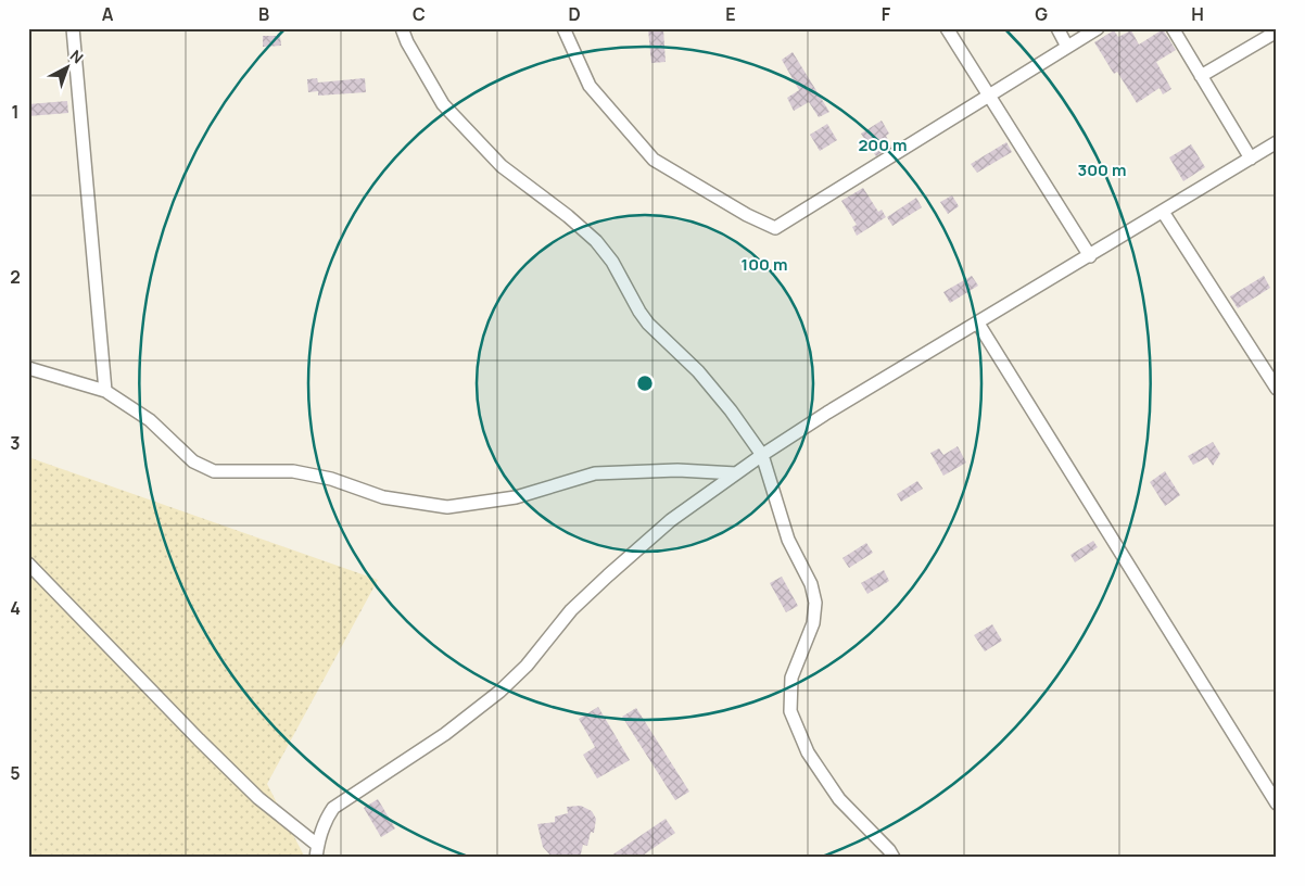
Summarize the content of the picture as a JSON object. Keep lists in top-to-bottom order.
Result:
{
  "north": "top right",
  "grid": {
    "columns": [
      "A",
      "B",
      "C",
      "D",
      "E",
      "F",
      "G",
      "H"
    ],
    "rows": [
      "1",
      "2",
      "3",
      "4",
      "5"
    ]
  },
  "rings": ["200 m", "300 m", "100 m"]
}
